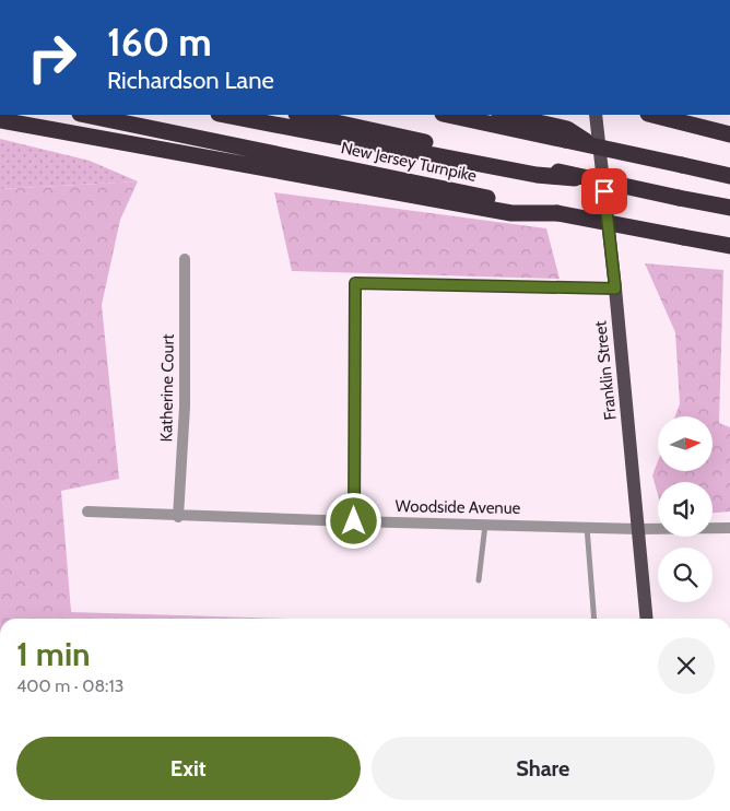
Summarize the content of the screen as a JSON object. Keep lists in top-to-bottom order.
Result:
{
  "streets": {
    "highway": ["New Jersey Turnpike"],
    "main road": ["Franklin Street"],
    "street": ["Katherine Court", "Woodside Avenue"]
  },
  "crossings": [
    ["Franklin Street", "Woodside Avenue"],
    ["Katherine Court", "Woodside Avenue"]
  ],
  "north": "right",
  "page": {
    "turn": ["160 m", "Richardson Lane"],
    "heading": ["1 min", "400 m · 08:13"],
    "buttons": ["Exit", "Share"]
  }
}
